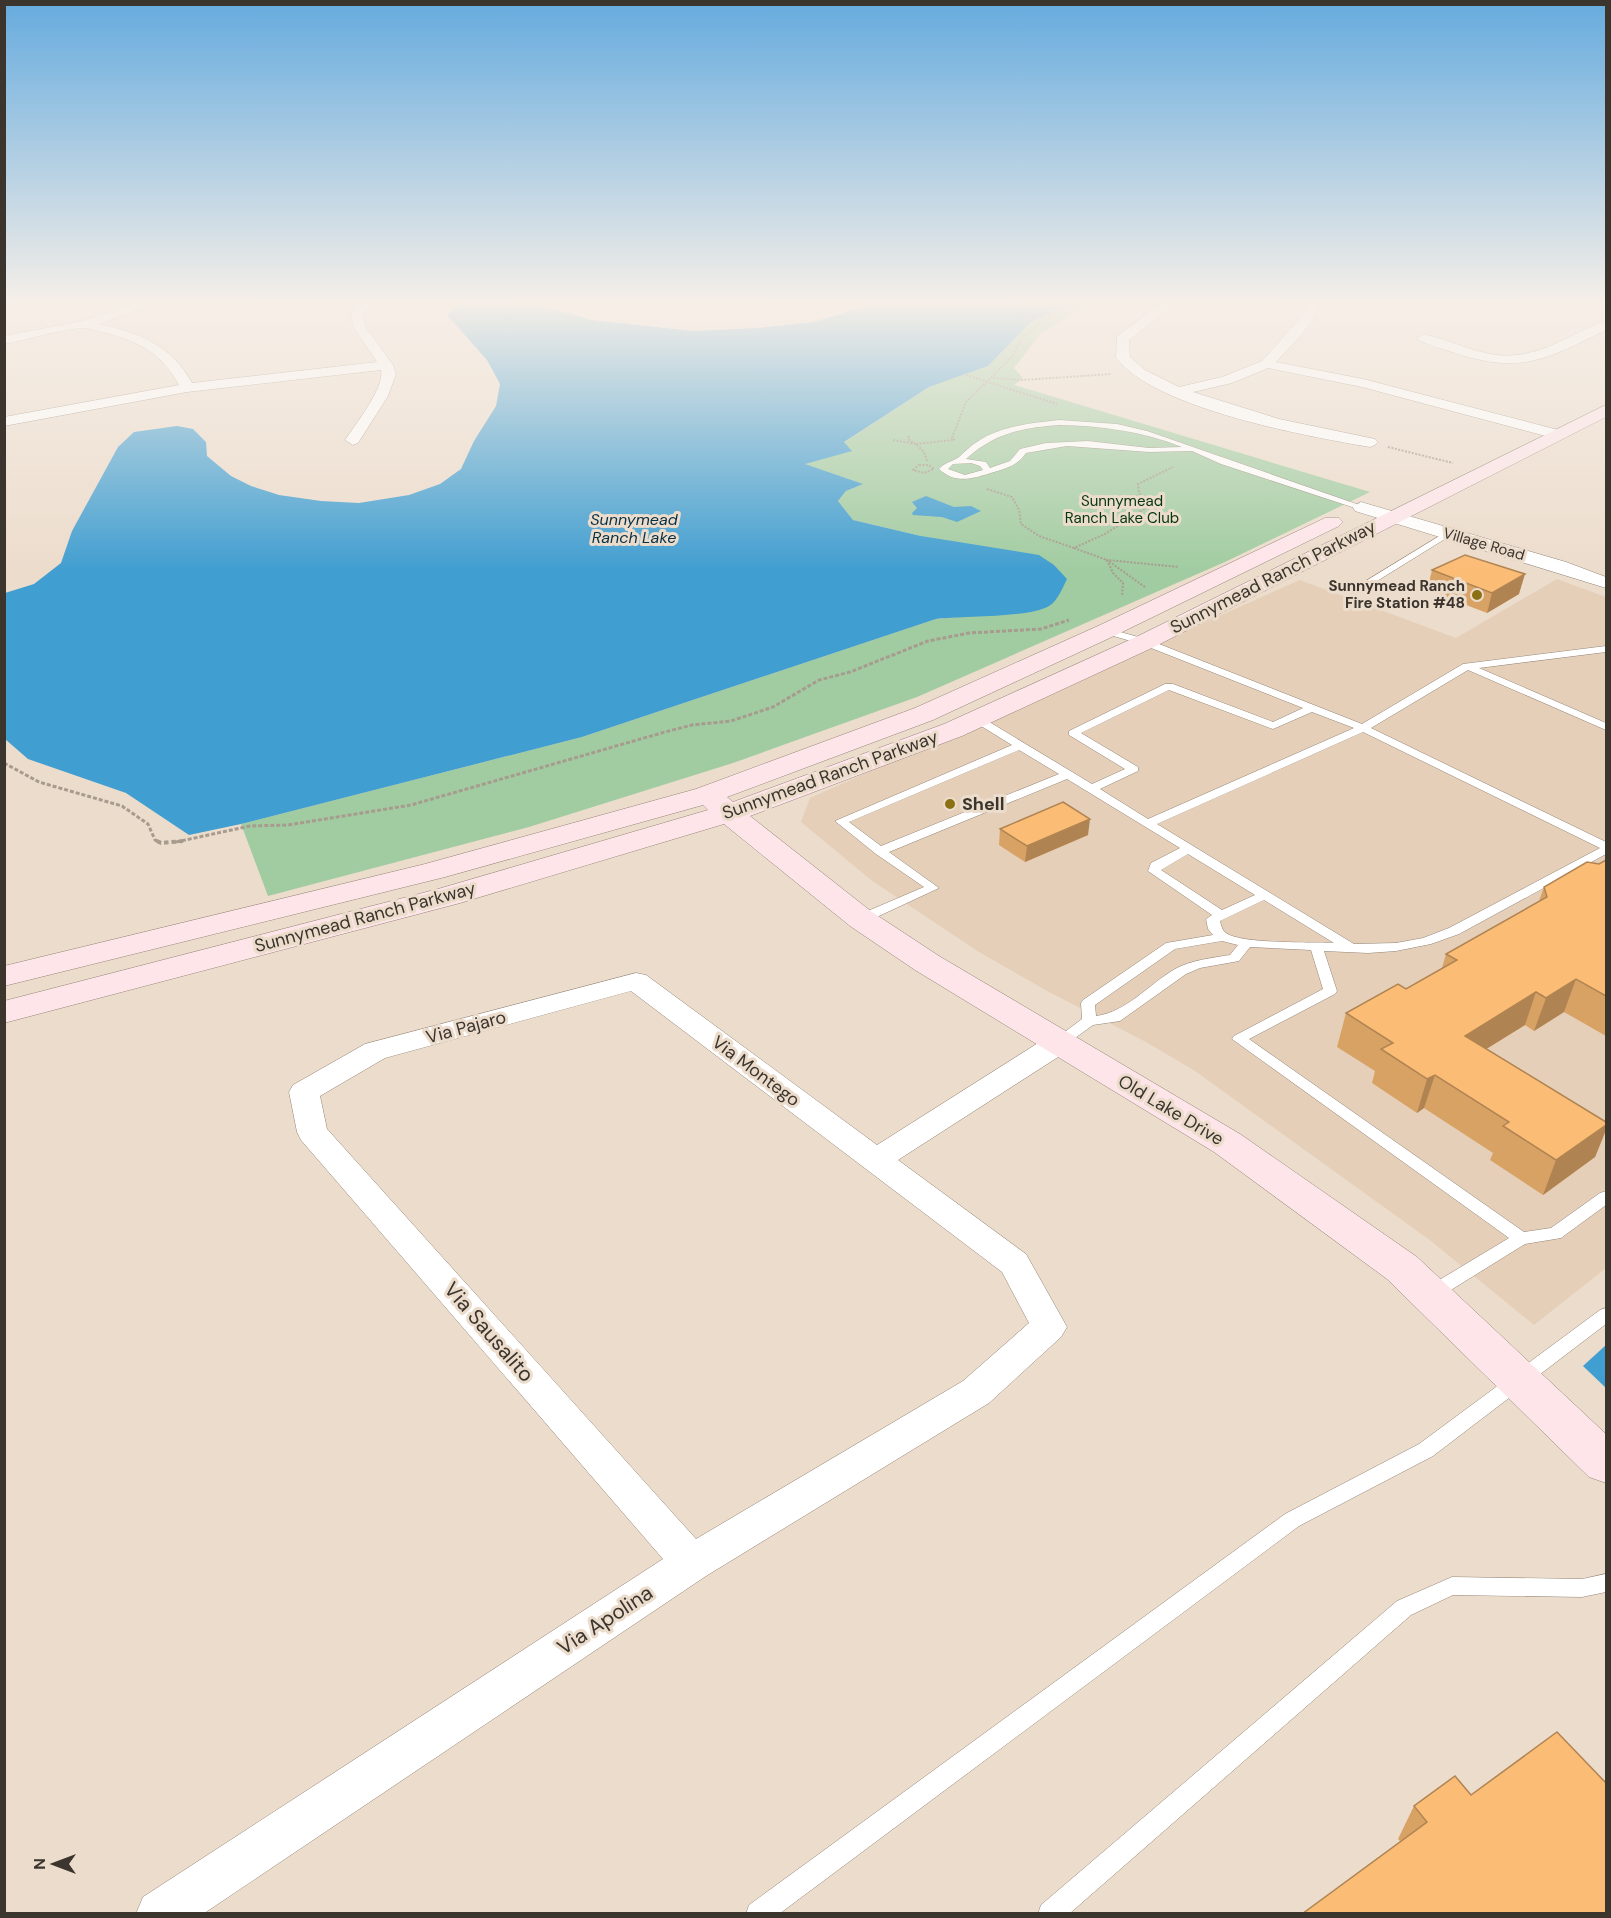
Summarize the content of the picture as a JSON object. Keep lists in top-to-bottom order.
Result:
{
  "streets": {
    "main road": ["Sunnymead Ranch Parkway", "Old Lake Drive"],
    "street": [
      "Village Road",
      "Via Pajaro",
      "Via Montego",
      "Via Sausalito",
      "Via Apolina"
    ]
  },
  "crossings": [
    ["Village Road", "Sunnymead Ranch Parkway"],
    ["Sunnymead Ranch Parkway", "Old Lake Drive"],
    ["Via Pajaro", "Via Montego"],
    ["Via Pajaro", "Via Sausalito"],
    ["Via Montego", "Via Apolina"],
    ["Via Sausalito", "Via Apolina"]
  ],
  "water": ["Sunnymead Ranch Lake"],
  "parks": ["Sunnymead Ranch Lake Club"],
  "places": ["Sunnymead Ranch Fire Station #48", "Shell"],
  "north": "left"
}
